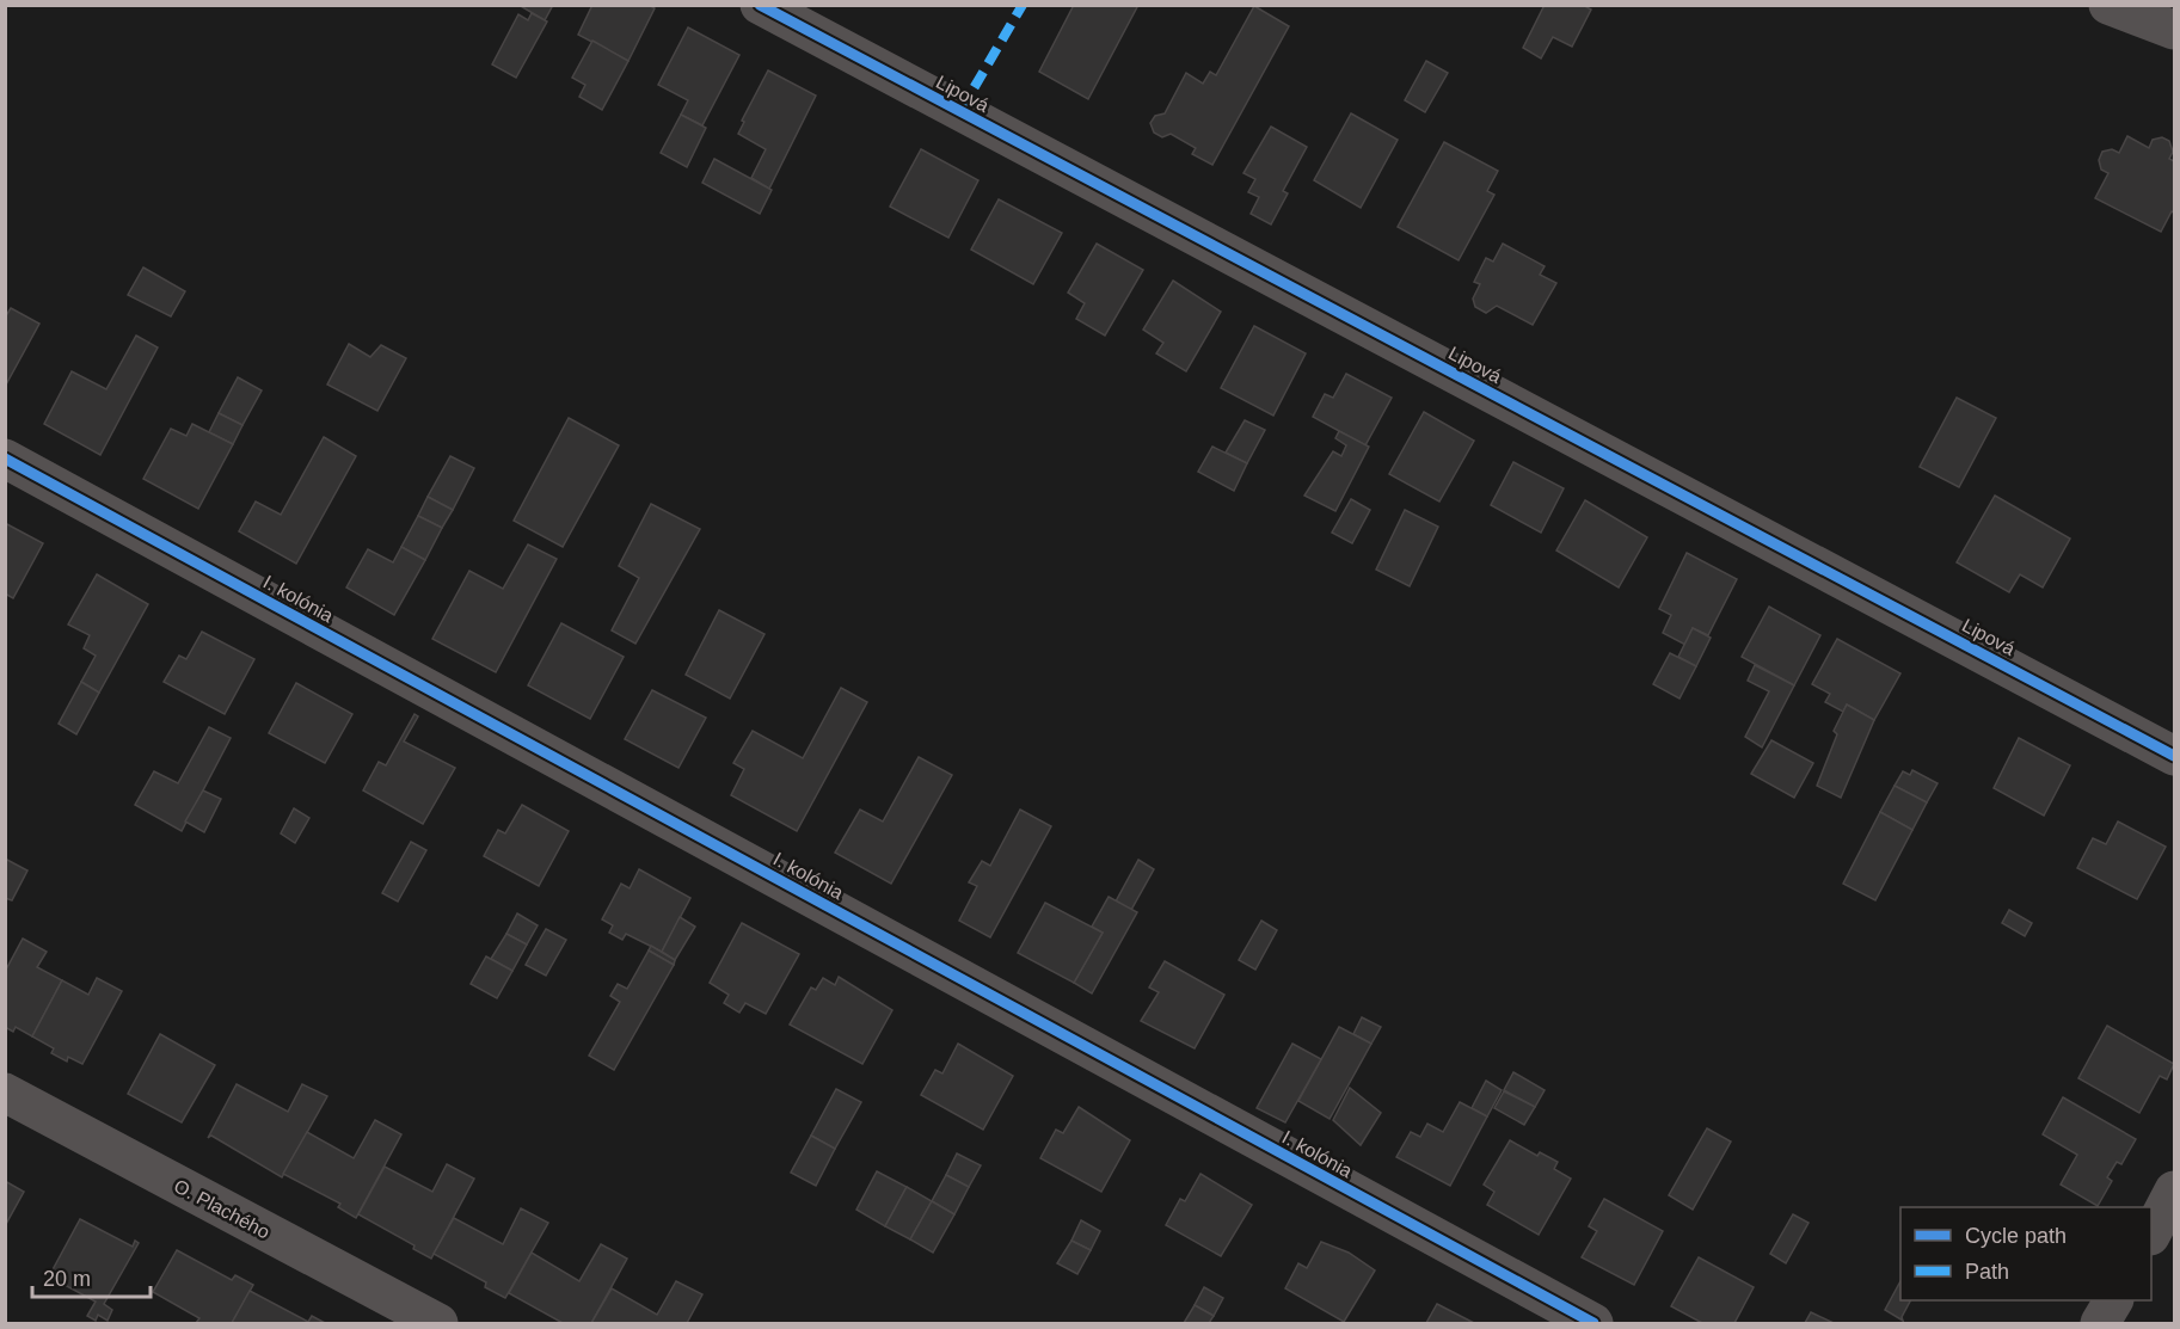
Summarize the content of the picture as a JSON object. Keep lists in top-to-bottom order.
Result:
{
  "streets": {
    "street": ["Lipová", "I. kolónia", "O. Plachého"]
  },
  "legend": ["Cycle path", "Path"],
  "scale_bar": "20 m"
}
